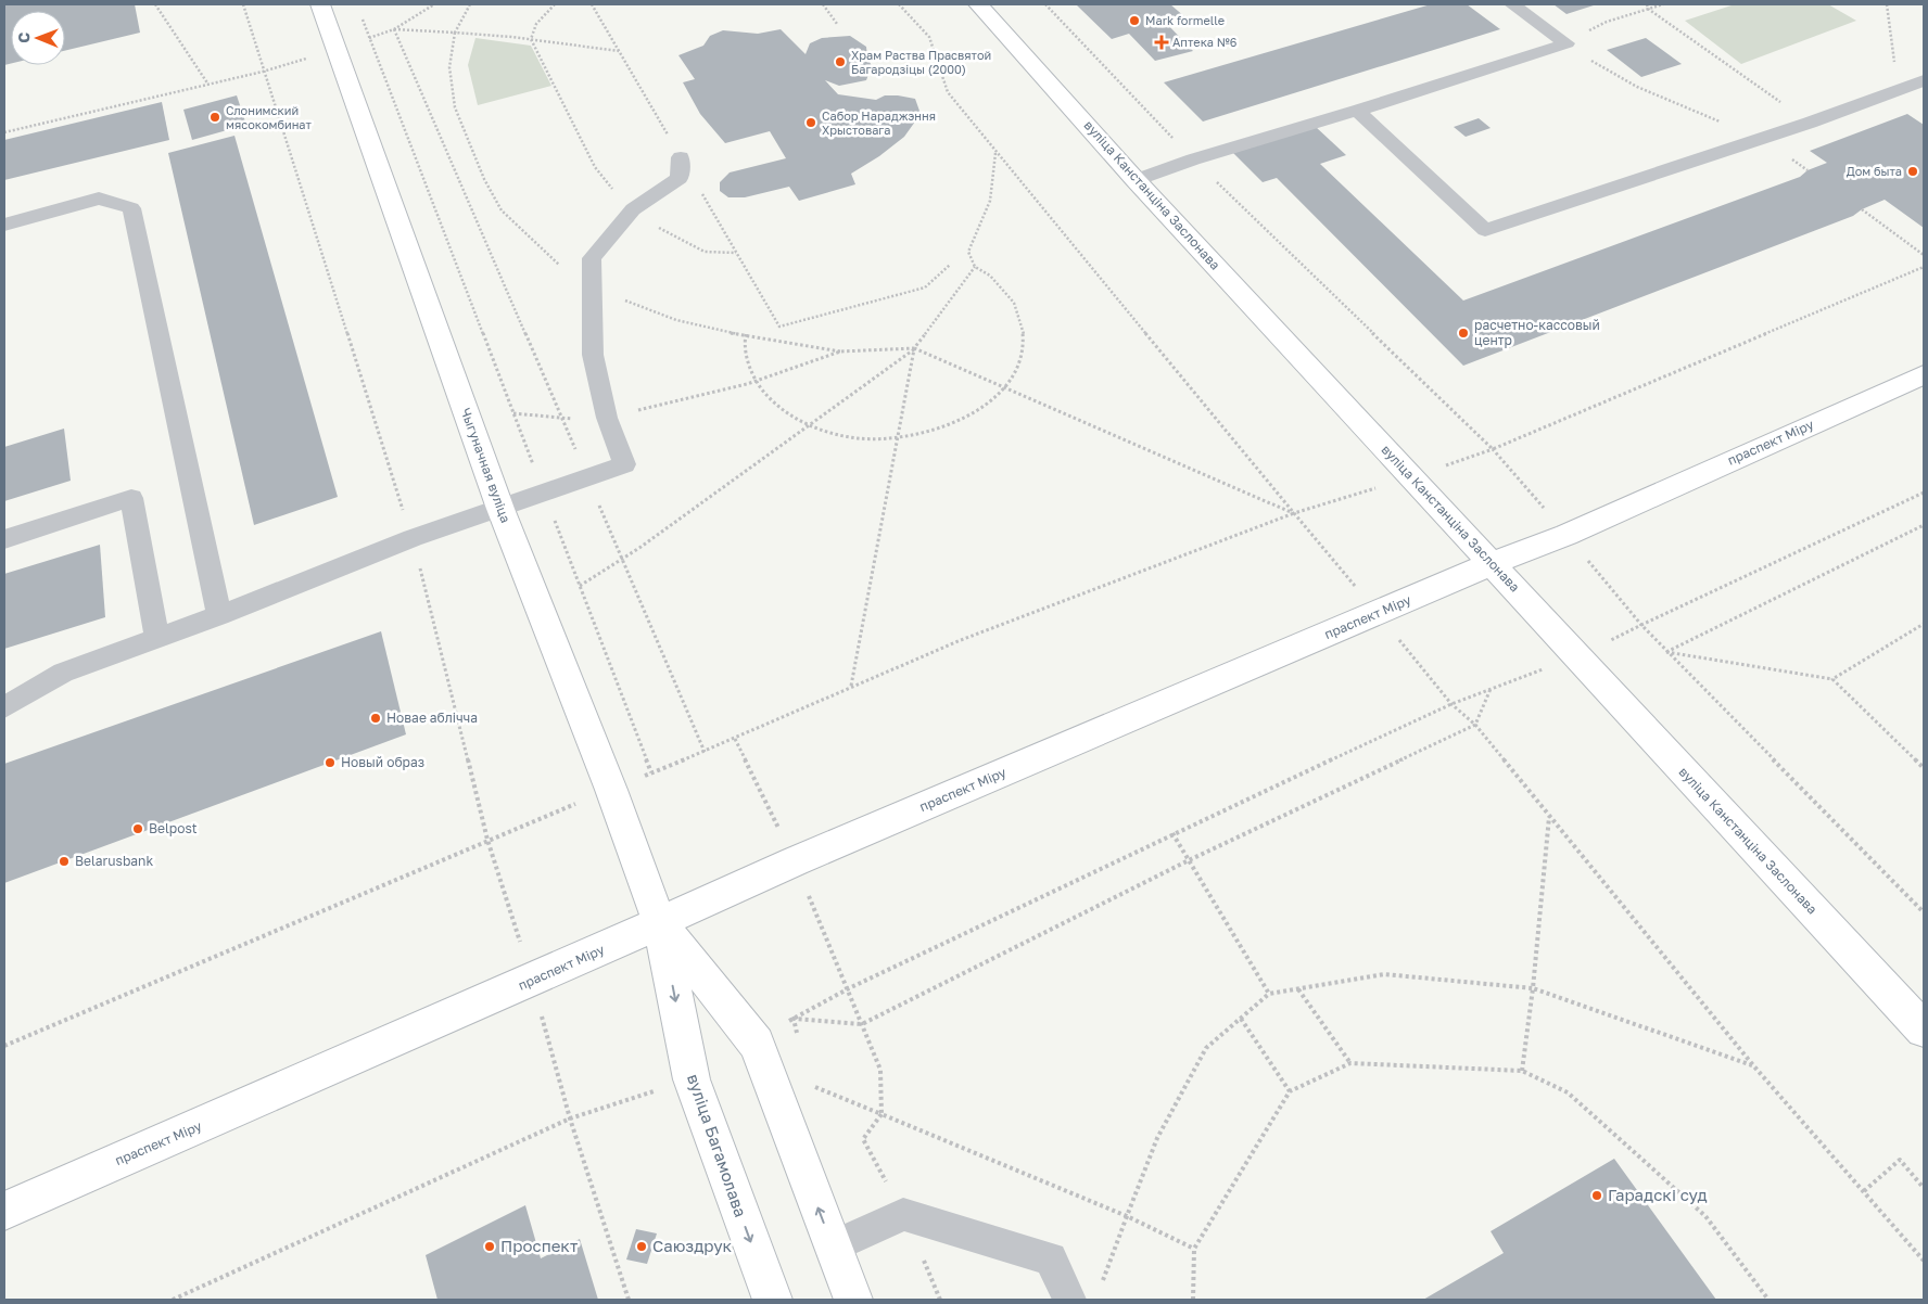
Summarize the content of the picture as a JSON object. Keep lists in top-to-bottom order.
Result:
{
  "streets": {
    "main road": [
      "вуліца Канстанціна Заслонава",
      "праспект Міру",
      "Чыгуначная вуліца",
      "вуліца Багамолава"
    ]
  },
  "crossings": [
    ["вуліца Канстанціна Заслонава", "праспект Міру"],
    ["праспект Міру", "Чыгуначная вуліца"],
    ["праспект Міру", "вуліца Багамолава"],
    ["Чыгуначная вуліца", "вуліца Багамолава"]
  ],
  "places": {
    "other": [
      "Mark formelle",
      "Храм Раства Прасвятой Багародзіцы (2000)",
      "Слонимский мясокомбинат",
      "Сабор Нараджэння Хрыстовага",
      "Дом быта",
      "расчетно-кассовый центр",
      "Новае аблічча",
      "Новый образ",
      "Belpost",
      "Belarusbank",
      "Гарадскі суд",
      "Проспект",
      "Саюздрук"
    ],
    "health": ["Аптека №6"]
  },
  "north": "left"
}
